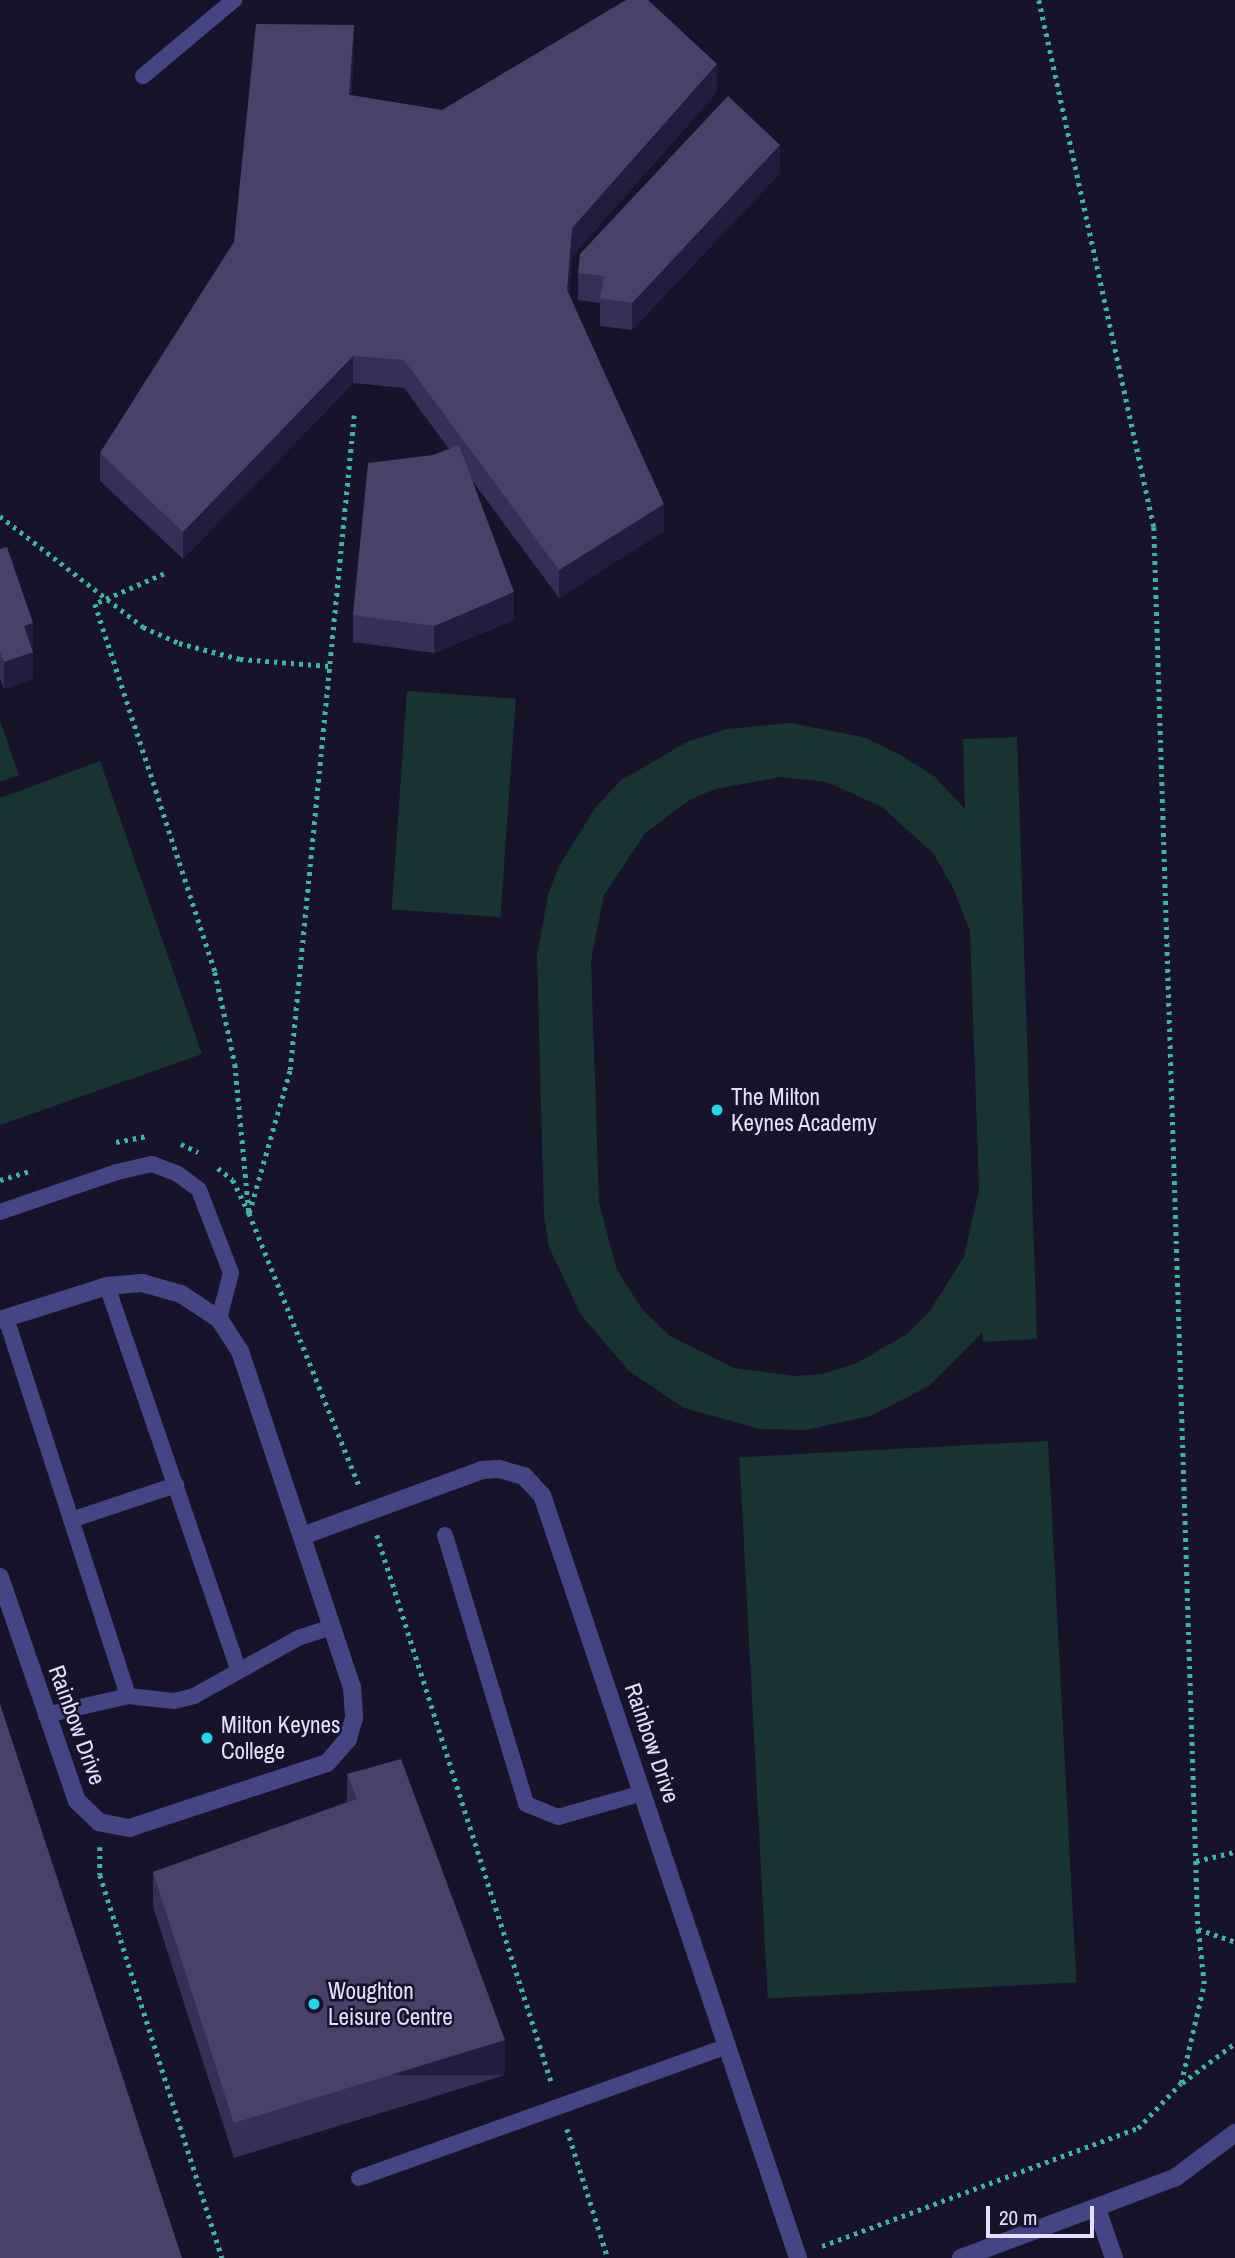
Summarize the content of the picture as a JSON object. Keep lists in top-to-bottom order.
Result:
{
  "streets": {
    "street": ["Rainbow Drive"]
  },
  "places": ["The Milton Keynes Academy", "Milton Keynes College", "Woughton Leisure Centre"],
  "scale_bar": "20 m"
}
